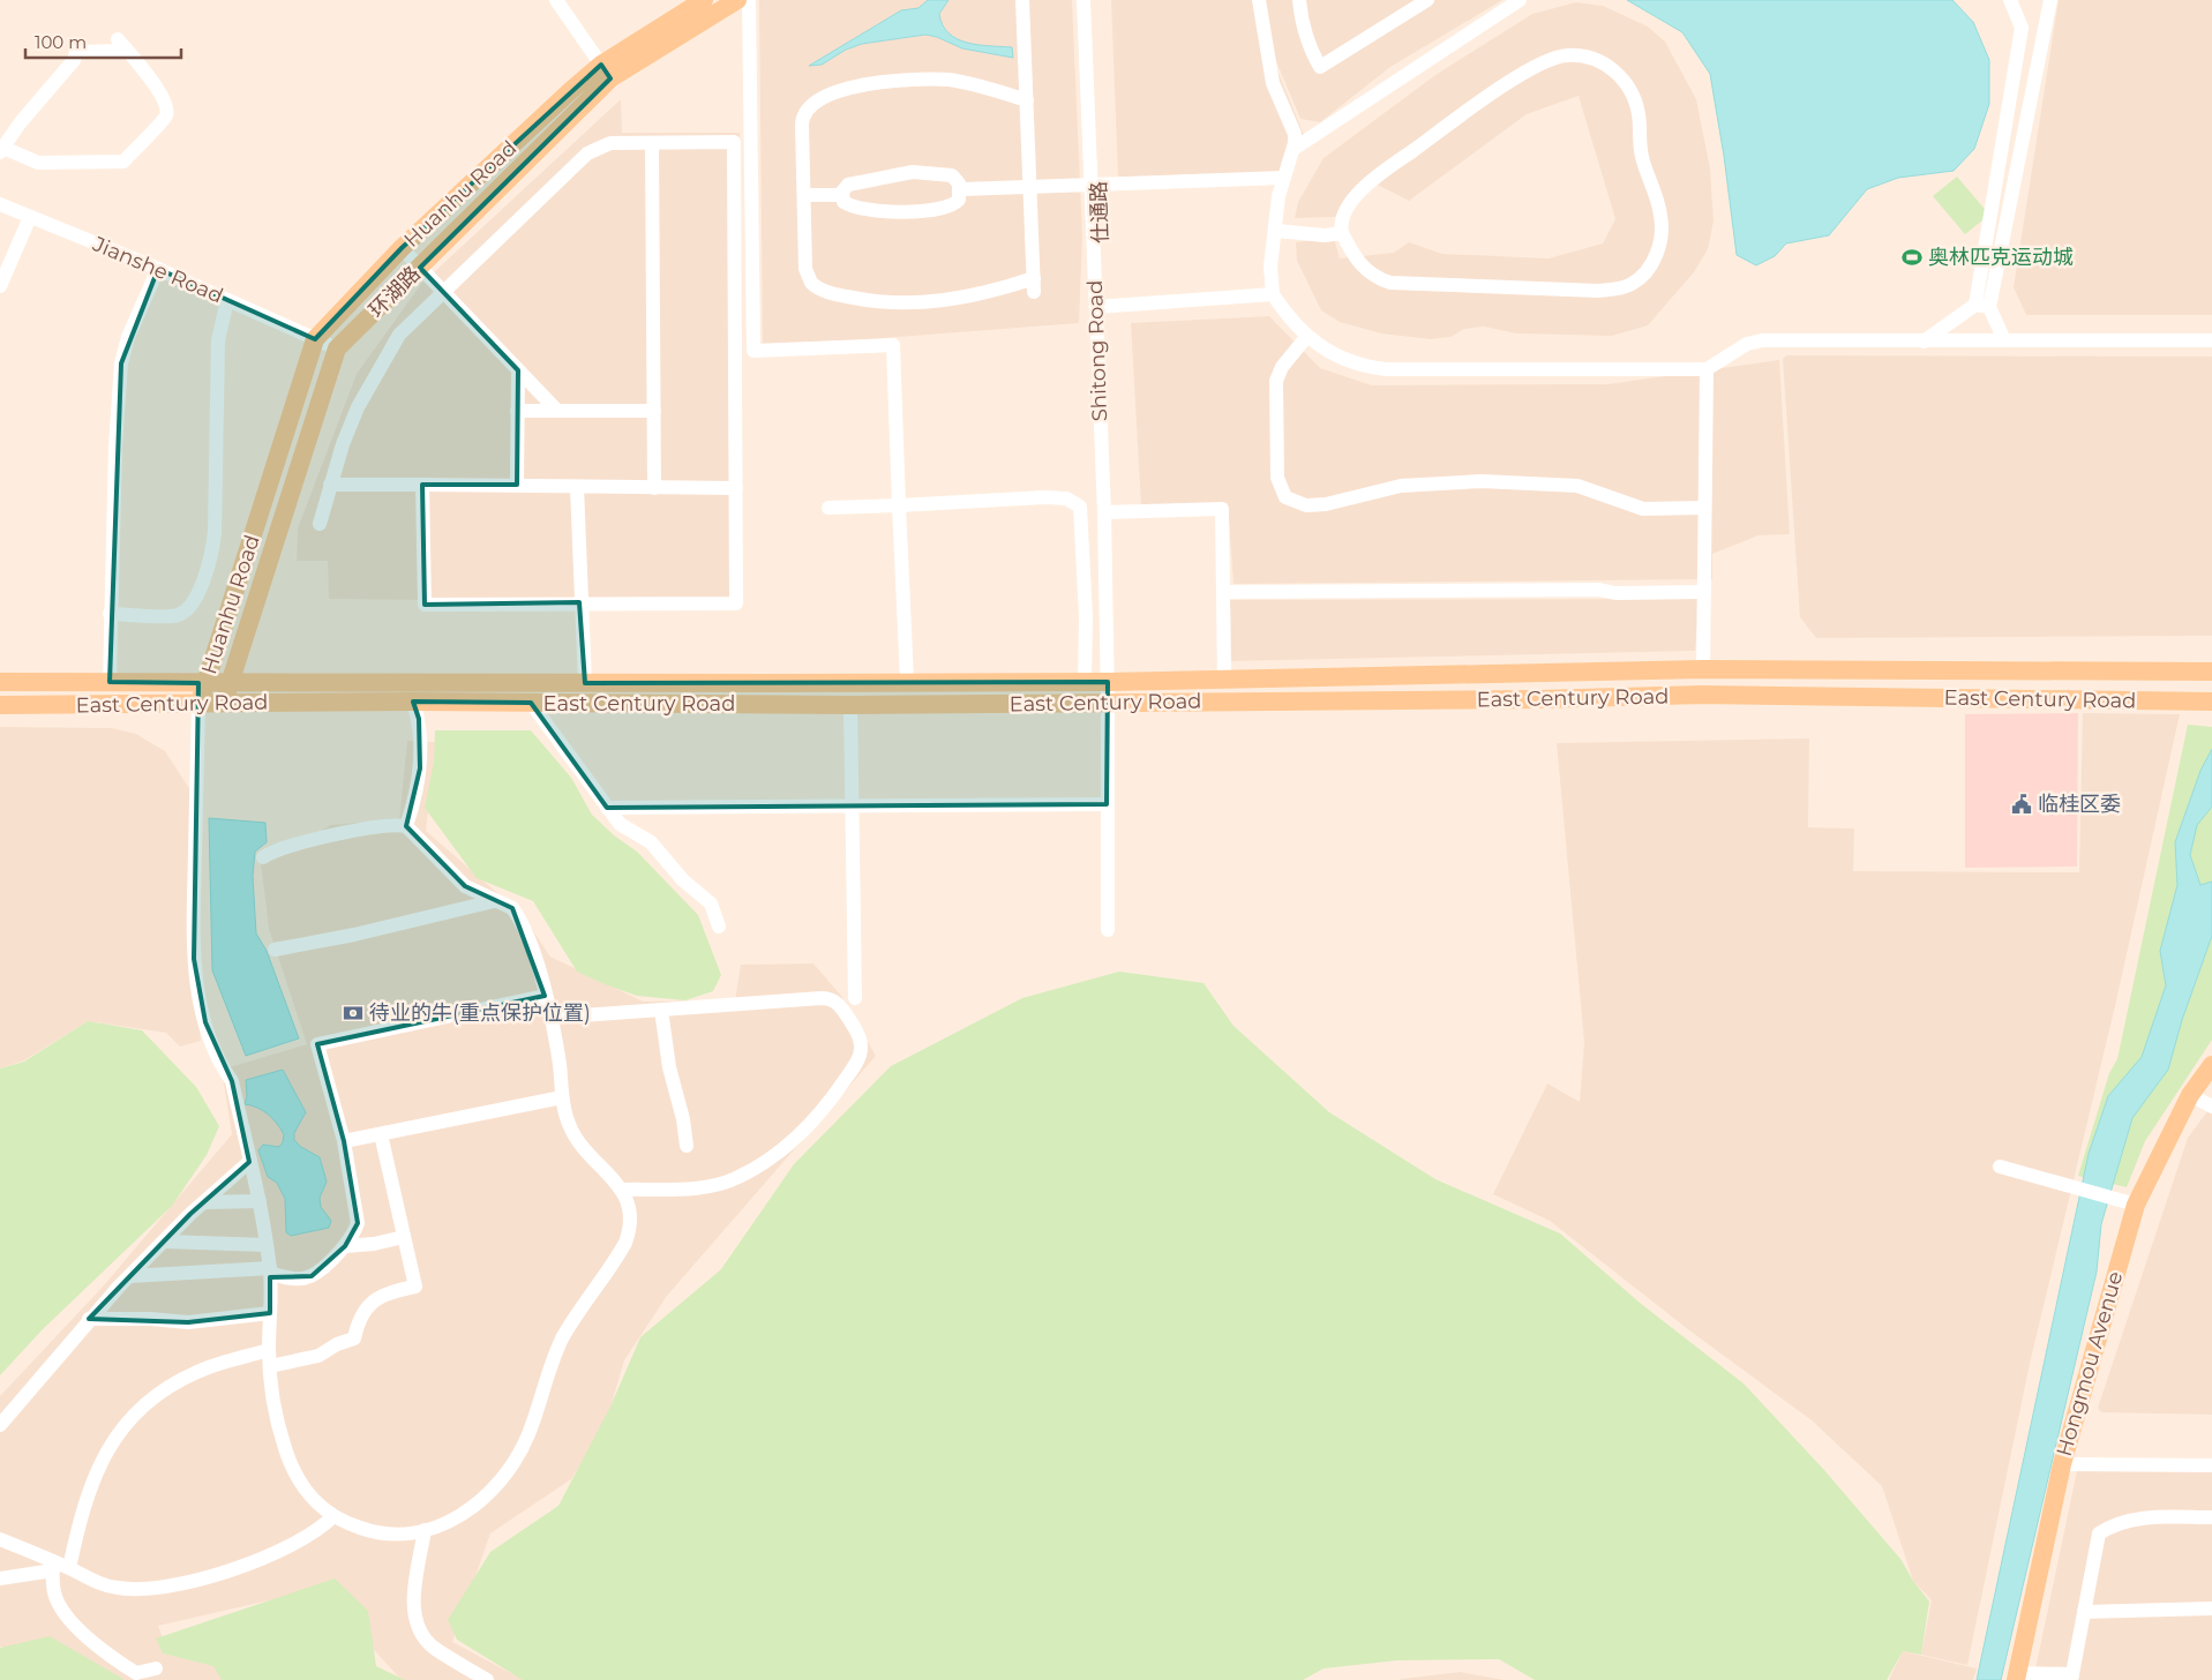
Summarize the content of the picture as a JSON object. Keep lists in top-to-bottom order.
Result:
{
  "streets": {
    "main road": [
      "Huanhu Road",
      "环湖路",
      "East Century Road",
      "Hongmou Avenue"
    ],
    "street": ["仕通路", "Jianshe Road", "Shitong Road"]
  },
  "crossings": [
    ["Huanhu Road", "Jianshe Road"],
    ["Huanhu Road", "环湖路"],
    ["Huanhu Road", "East Century Road"],
    ["仕通路", "Shitong Road"],
    ["Jianshe Road", "环湖路"],
    ["环湖路", "East Century Road"]
  ],
  "places": {
    "sports": ["奥林匹克运动城"],
    "public building": ["临桂区委"],
    "bank": ["待业的牛(重点保护位置)"]
  },
  "scale_bar": "100 m"
}
